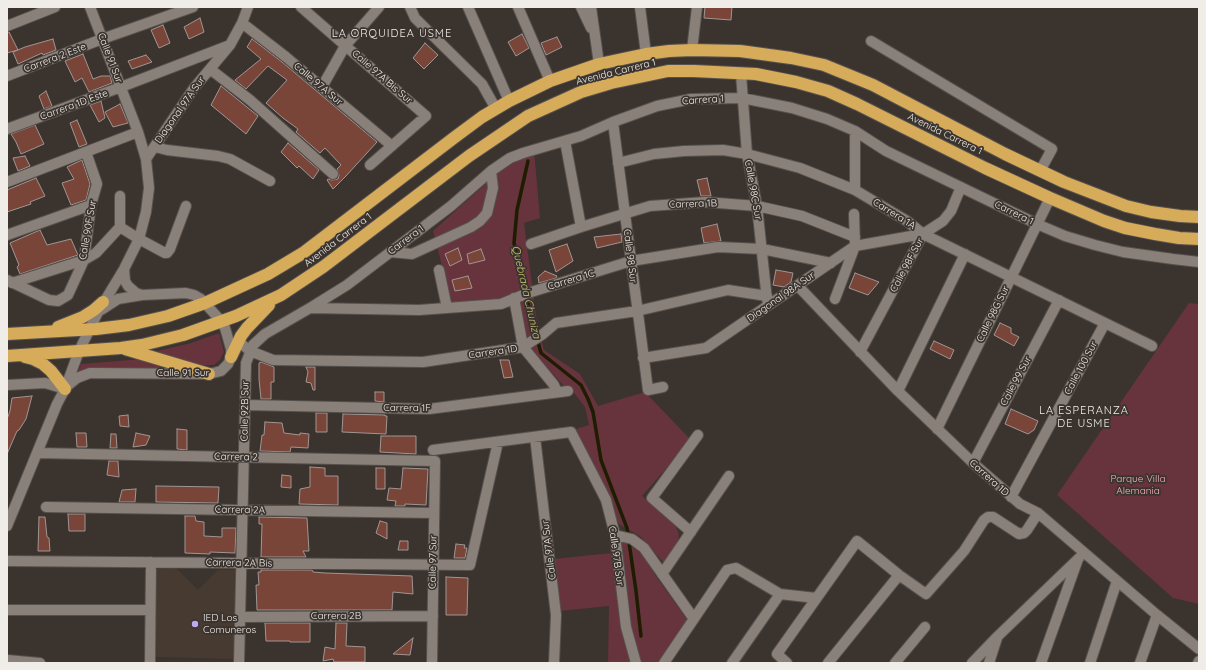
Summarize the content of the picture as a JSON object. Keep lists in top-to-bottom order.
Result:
{
  "streets": {
    "highway": ["Avenida Carrera 1"],
    "street": [
      "Carrera 2 Este",
      "Calle 91 Sur",
      "Calle 97A Bis Sur",
      "Calle 97A Sur",
      "Carrera 1",
      "Carrera 1D Este",
      "Diagonal 97A Sur",
      "Calle 98C Sur",
      "Carrera 1B",
      "Carrera 1A",
      "Calle 90F Sur",
      "Calle 98 Sur",
      "Calle 98F Sur",
      "Carrera 1C",
      "Diagonal 98A Sur",
      "Calle 98G Sur",
      "Carrera 1D",
      "Calle 100 Sur",
      "Calle 99 Sur",
      "Carrera 1F",
      "Calle 92B Sur",
      "Carrera 2",
      "Carrera 2A",
      "Calle 97B Sur",
      "Calle 97 Sur",
      "Carrera 2A Bis",
      "Carrera 2B"
    ]
  },
  "crossings": [
    ["Carrera 2 Este", "Calle 91 Sur"],
    ["Calle 91 Sur", "Avenida Carrera 1"],
    ["Calle 91 Sur", "Carrera 1D Este"],
    ["Calle 91 Sur", "Diagonal 97A Sur"],
    ["Calle 91 Sur", "Carrera 2"],
    ["Avenida Carrera 1", "Calle 98C Sur"],
    ["Avenida Carrera 1", "Calle 98G Sur"],
    ["Calle 97A Bis Sur", "Calle 97A Sur"],
    ["Calle 97A Sur", "Diagonal 97A Sur"],
    ["Calle 97A Sur", "Calle 97B Sur"],
    ["Carrera 1", "Calle 98C Sur"],
    ["Carrera 1", "Calle 98 Sur"],
    ["Carrera 1", "Calle 98F Sur"],
    ["Carrera 1", "Carrera 1C"],
    ["Carrera 1", "Calle 98G Sur"],
    ["Carrera 1", "Carrera 1D"],
    ["Carrera 1", "Calle 92B Sur"],
    ["Carrera 1D Este", "Diagonal 97A Sur"],
    ["Calle 98C Sur", "Carrera 1B"],
    ["Calle 98C Sur", "Carrera 1A"],
    ["Calle 98C Sur", "Carrera 1C"],
    ["Calle 98C Sur", "Diagonal 98A Sur"],
    ["Calle 98C Sur", "Carrera 1D"],
    ["Carrera 1B", "Calle 98 Sur"],
    ["Carrera 1B", "Diagonal 98A Sur"],
    ["Carrera 1A", "Calle 98 Sur"],
    ["Carrera 1A", "Calle 98F Sur"],
    ["Carrera 1A", "Calle 98G Sur"],
    ["Carrera 1A", "Calle 100 Sur"],
    ["Carrera 1A", "Calle 99 Sur"],
    ["Calle 98 Sur", "Carrera 1C"],
    ["Calle 98 Sur", "Diagonal 98A Sur"],
    ["Calle 98 Sur", "Carrera 1D"],
    ["Calle 98F Sur", "Carrera 1D"],
    ["Carrera 1C", "Diagonal 98A Sur"],
    ["Diagonal 98A Sur", "Carrera 1D"],
    ["Calle 98G Sur", "Carrera 1D"],
    ["Carrera 1D", "Calle 100 Sur"],
    ["Carrera 1D", "Calle 99 Sur"],
    ["Carrera 1D", "Calle 92B Sur"],
    ["Carrera 1F", "Calle 92B Sur"],
    ["Calle 92B Sur", "Carrera 2"],
    ["Calle 92B Sur", "Carrera 2A"],
    ["Calle 92B Sur", "Carrera 2A Bis"],
    ["Calle 92B Sur", "Carrera 2B"],
    ["Carrera 2", "Calle 97 Sur"],
    ["Carrera 2A", "Calle 97 Sur"],
    ["Calle 97 Sur", "Carrera 2A Bis"],
    ["Calle 97 Sur", "Carrera 2B"]
  ],
  "districts": ["LA ORQUIDEA USME", "LA ESPERANZA DE USME"],
  "water": ["Quebrada Chuniza"],
  "parks": ["Parque Villa Alemania"],
  "places": ["IED Los Comuneros"]
}
